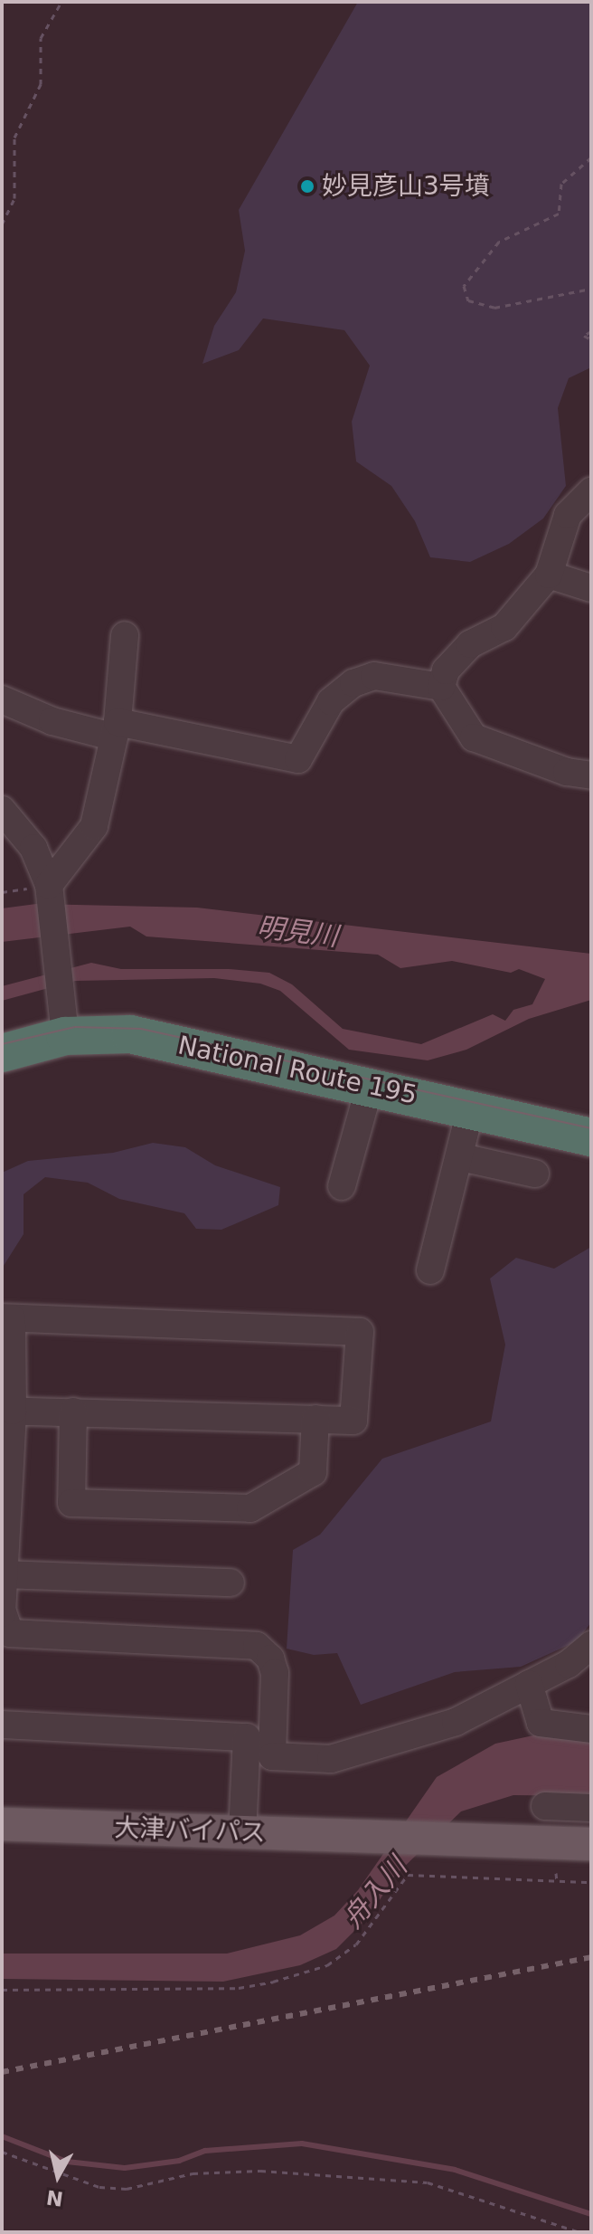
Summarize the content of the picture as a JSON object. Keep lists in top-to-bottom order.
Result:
{
  "streets": {
    "highway": ["National Route 195"],
    "main road": ["大津バイパス"]
  },
  "water": ["明見川", "舟入川"],
  "places": ["妙見彦山3号墳"],
  "north": "bottom"
}
